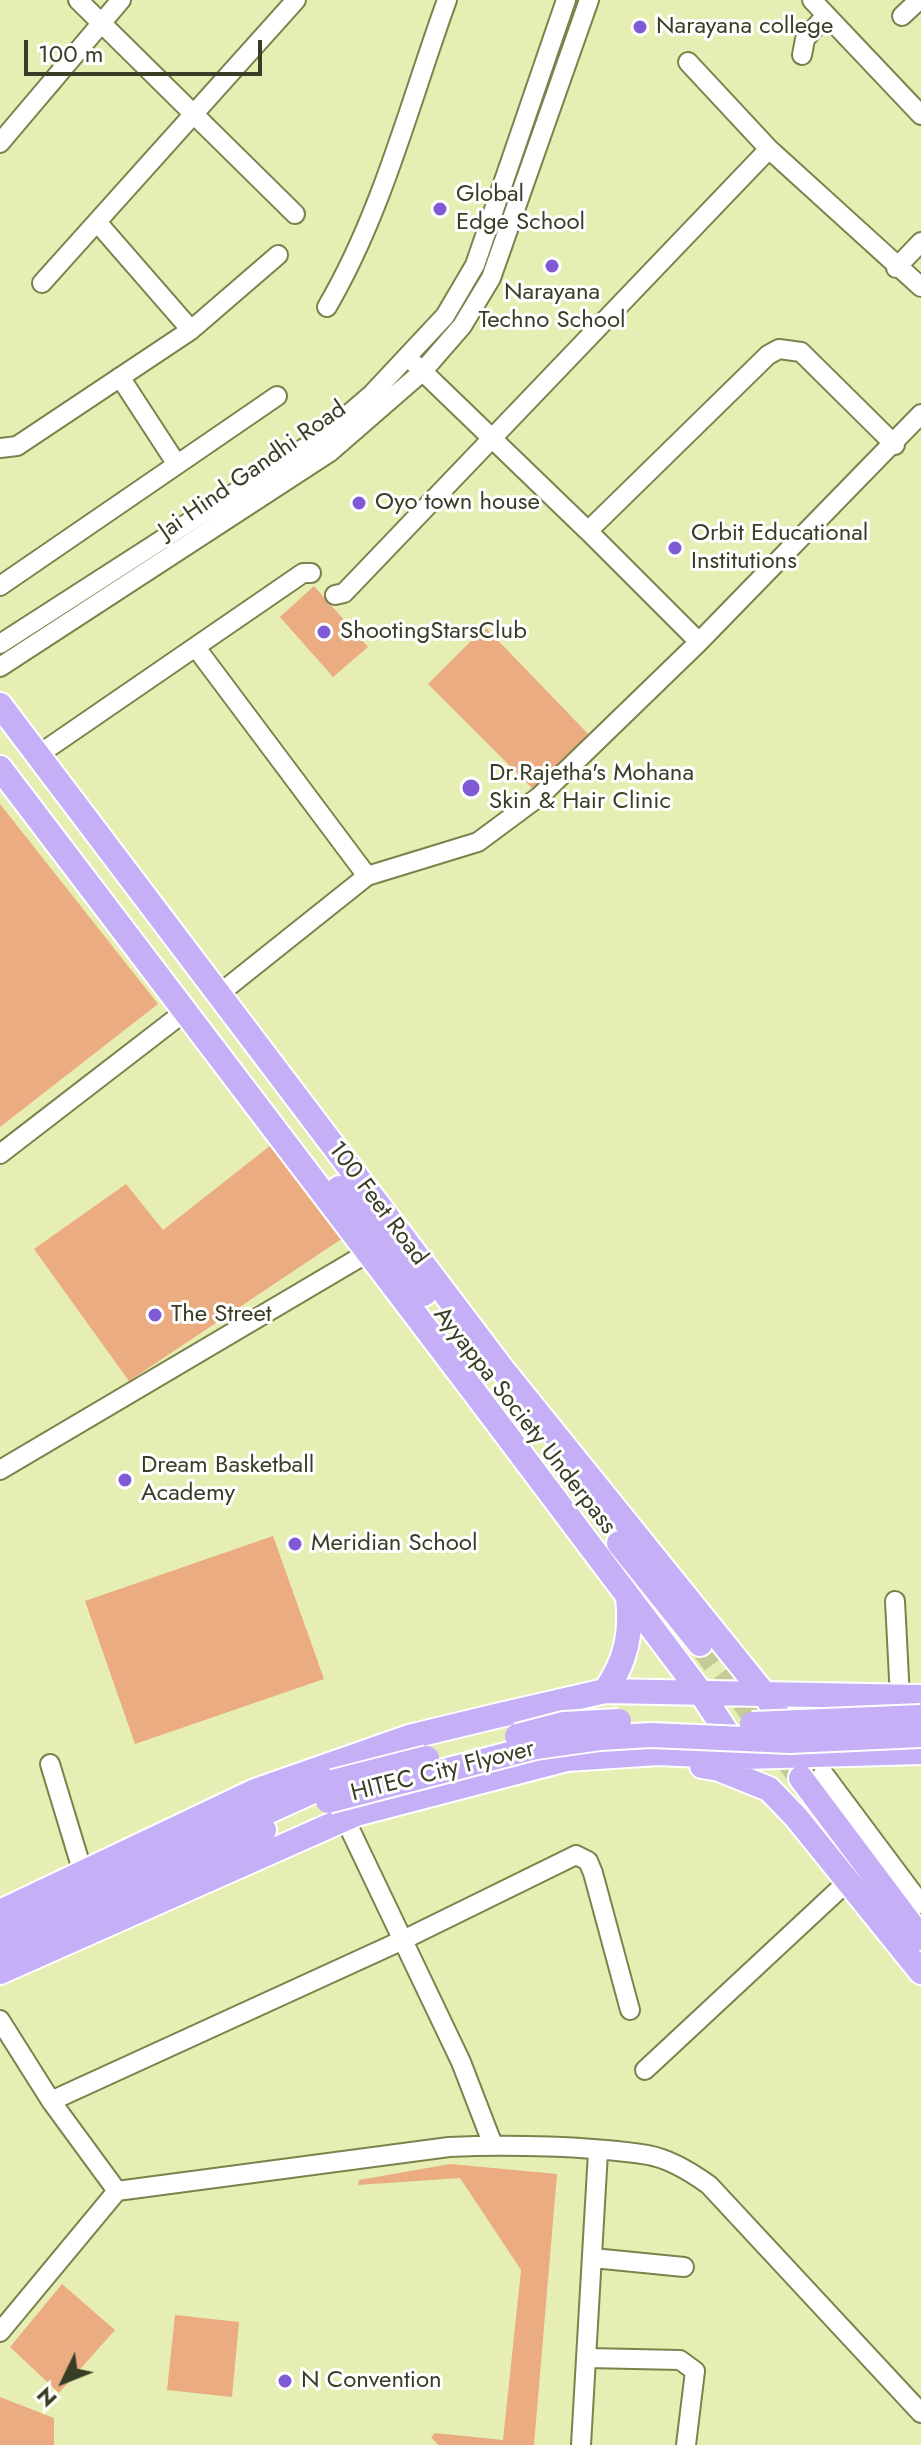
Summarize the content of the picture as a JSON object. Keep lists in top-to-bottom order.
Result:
{
  "streets": {
    "main road": ["100 Feet Road", "Ayyappa Society Underpass", "HITEC City Flyover"],
    "street": ["Jai Hind Gandhi Road"]
  },
  "crossings": [
    ["100 Feet Road", "Ayyappa Society Underpass"]
  ],
  "places": [
    "Narayana college",
    "Global Edge School",
    "Narayana Techno School",
    "Oyo town house",
    "Orbit Educational Institutions",
    "ShootingStarsClub",
    "Dr.Rajetha's Mohana Skin & Hair Clinic",
    "The Street",
    "Dream Basketball Academy",
    "Meridian School",
    "N Convention"
  ],
  "scale_bar": "100 m",
  "north": "bottom left"
}
